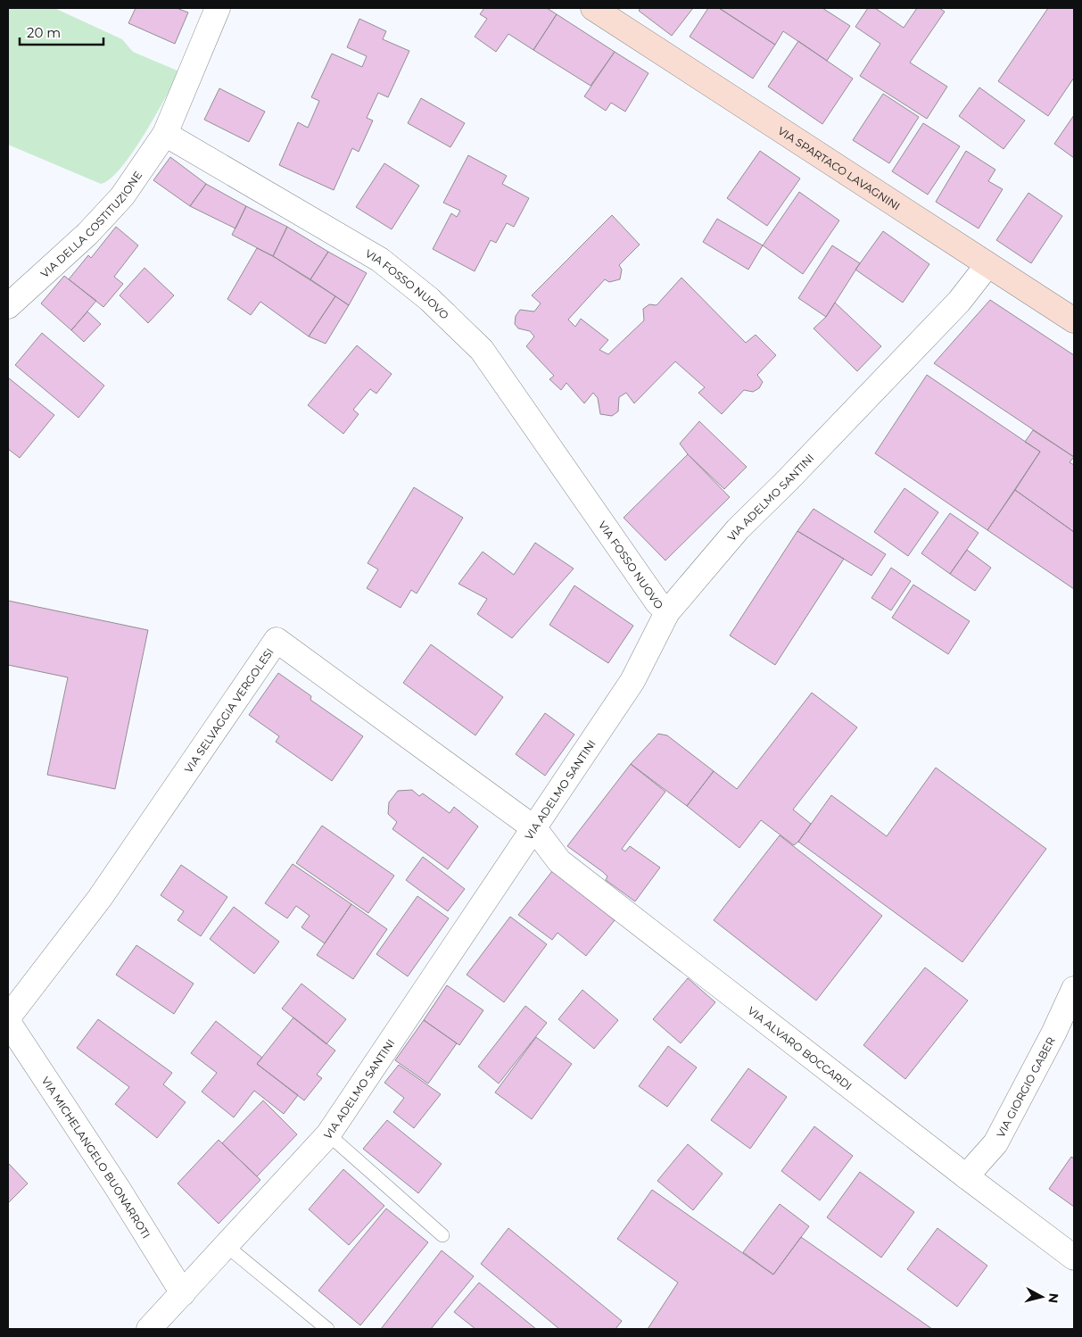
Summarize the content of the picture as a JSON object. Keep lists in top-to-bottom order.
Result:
{
  "streets": {
    "main road": ["VIA SPARTACO LAVAGNINI"],
    "street": [
      "VIA DELLA COSTITUZIONE",
      "VIA FOSSO NUOVO",
      "VIA ADELMO SANTINI",
      "VIA SELVAGGIA VERGOLESI",
      "VIA ALVARO BOCCARDI",
      "VIA GIORGIO GABER",
      "VIA MICHELANGELO BUONARROTI"
    ]
  },
  "crossings": [
    ["VIA SPARTACO LAVAGNINI", "VIA ADELMO SANTINI"],
    ["VIA DELLA COSTITUZIONE", "VIA FOSSO NUOVO"],
    ["VIA FOSSO NUOVO", "VIA ADELMO SANTINI"],
    ["VIA ADELMO SANTINI", "VIA SELVAGGIA VERGOLESI"],
    ["VIA ADELMO SANTINI", "VIA ALVARO BOCCARDI"],
    ["VIA ADELMO SANTINI", "VIA MICHELANGELO BUONARROTI"],
    ["VIA SELVAGGIA VERGOLESI", "VIA ALVARO BOCCARDI"],
    ["VIA ALVARO BOCCARDI", "VIA GIORGIO GABER"]
  ],
  "scale_bar": "20 m",
  "north": "right"
}
